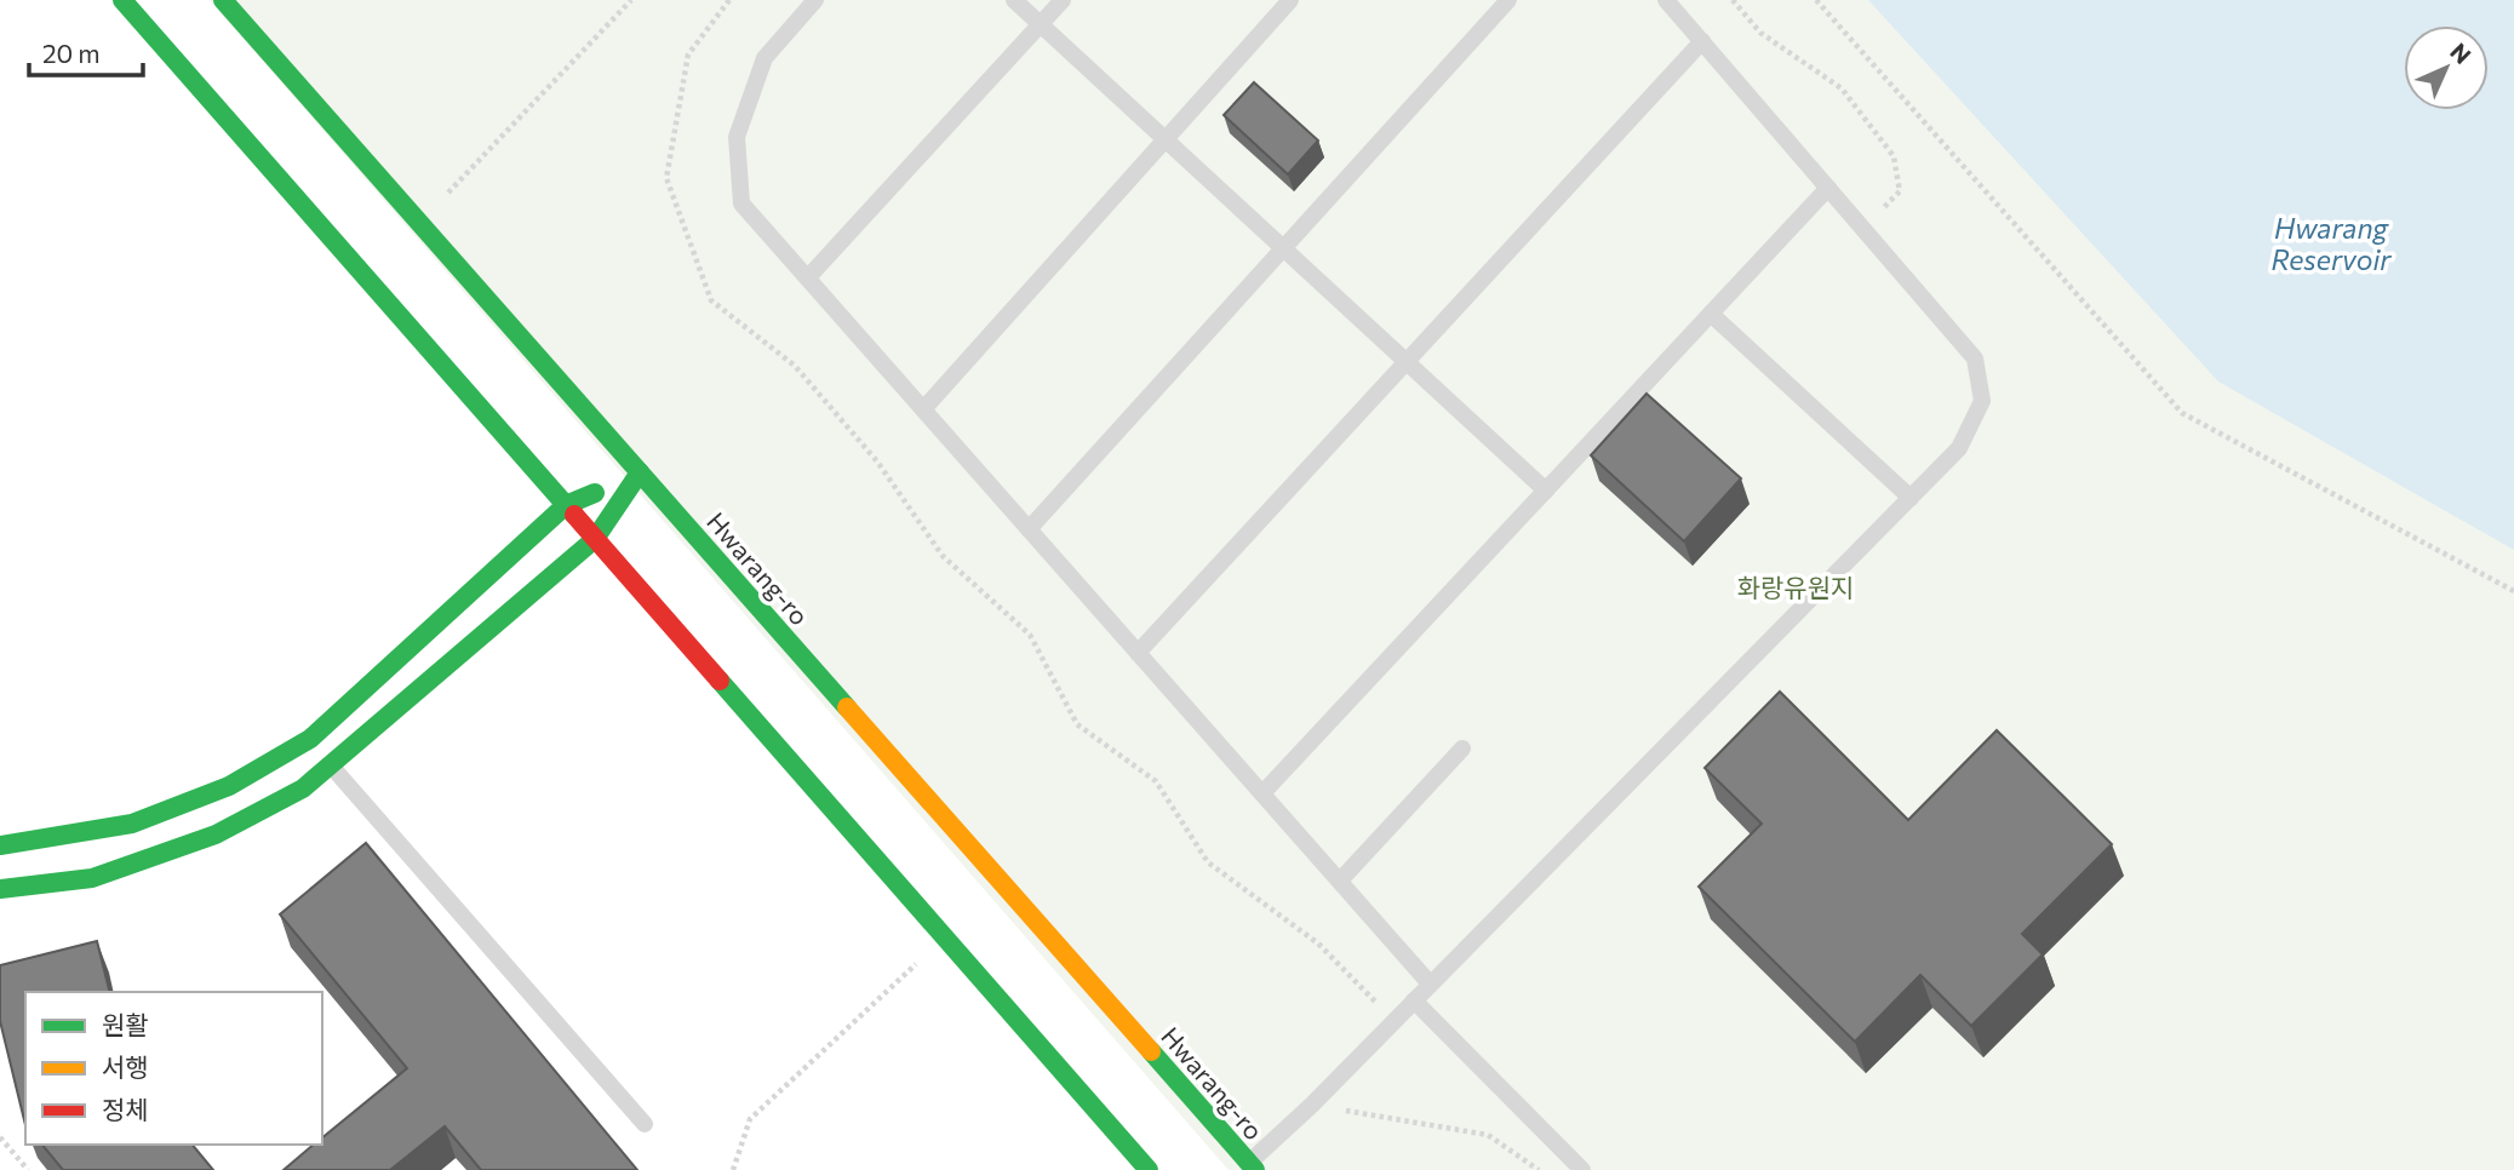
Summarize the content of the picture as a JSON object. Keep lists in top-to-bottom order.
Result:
{
  "streets": {
    "street": ["Hwarang-ro"]
  },
  "water": ["Hwarang Reservoir"],
  "parks": ["화랑유원지"],
  "legend": ["원활", "서행", "정체"],
  "scale_bar": "20 m",
  "north": "top right"
}
